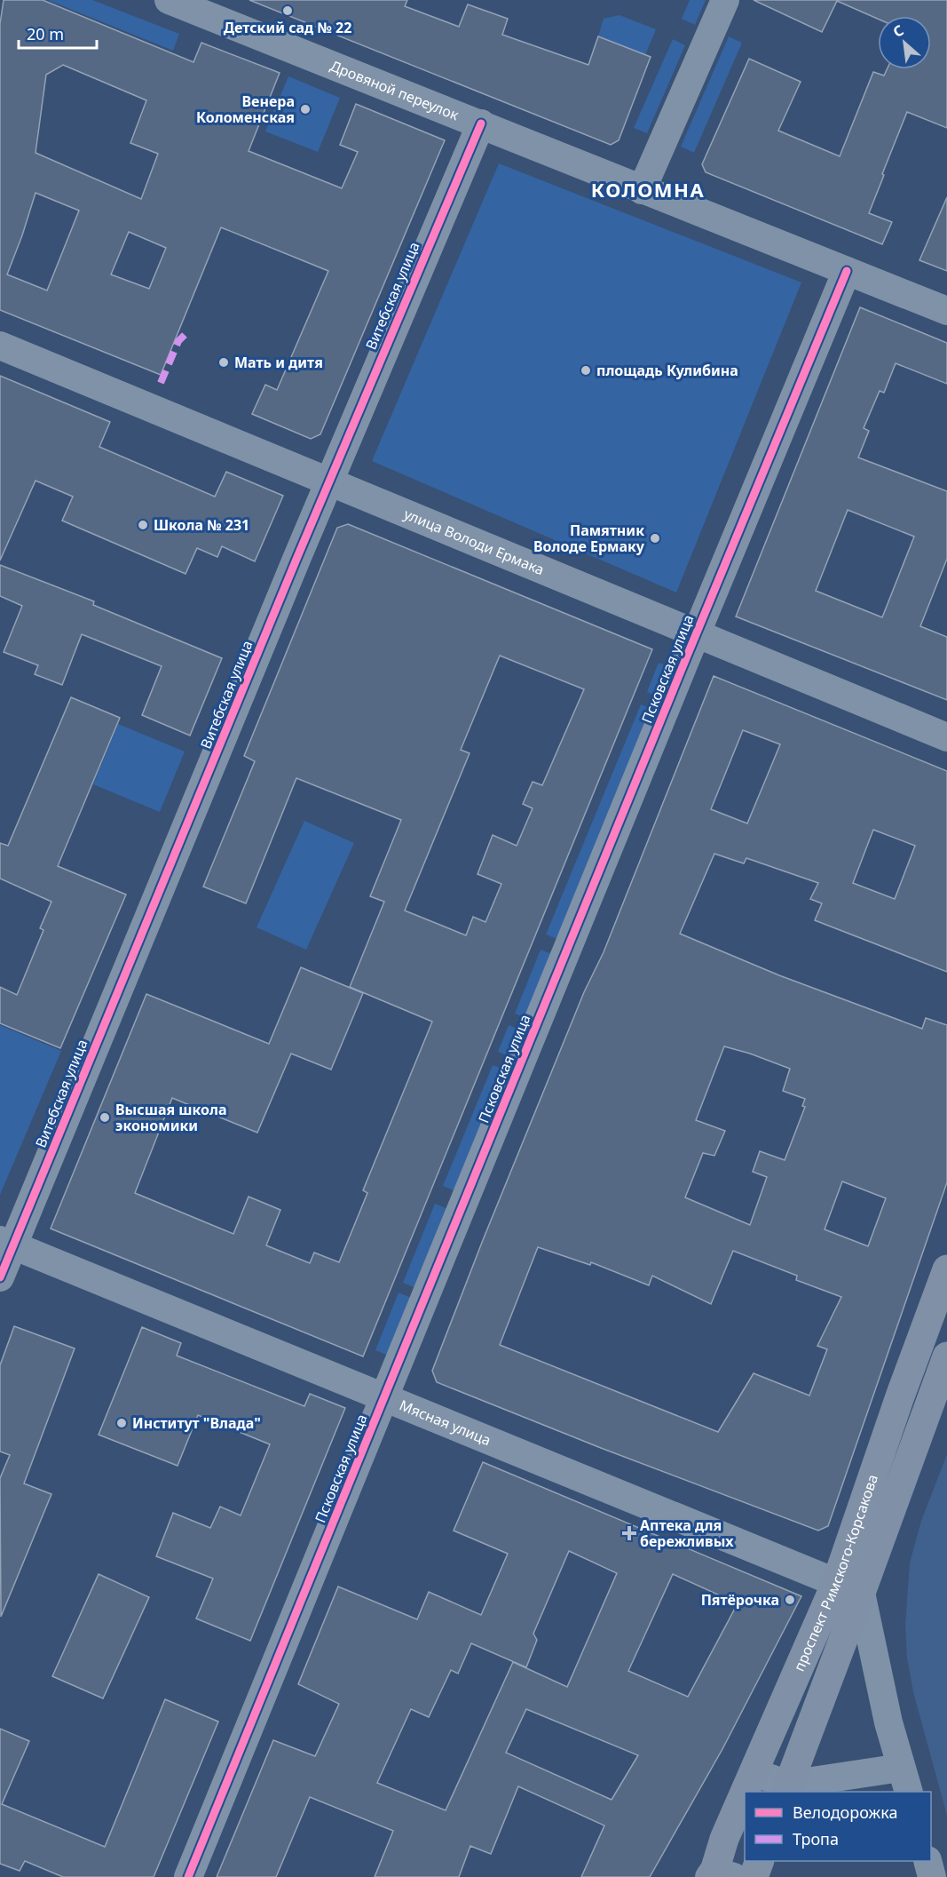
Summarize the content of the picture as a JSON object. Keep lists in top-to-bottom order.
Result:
{
  "streets": {
    "main road": ["проспект Римского-Корсакова"],
    "street": [
      "Дровяной переулок",
      "Витебская улица",
      "улица Володи Ермака",
      "Псковская улица",
      "Мясная улица"
    ]
  },
  "crossings": [
    ["Дровяной переулок", "Витебская улица"],
    ["Дровяной переулок", "Псковская улица"],
    ["Витебская улица", "улица Володи Ермака"],
    ["Витебская улица", "Мясная улица"],
    ["улица Володи Ермака", "Псковская улица"],
    ["Псковская улица", "Мясная улица"],
    ["Мясная улица", "проспект Римского-Корсакова"]
  ],
  "districts": ["КОЛОМНА"],
  "places": {
    "other": [
      "Детский сад № 22",
      "Венера Коломенская",
      "Мать и дитя",
      "площадь Кулибина",
      "Школа № 231",
      "Памятник Володе Ермаку",
      "Высшая школа экономики",
      "Институт \"Влада\"",
      "Пятёрочка"
    ],
    "health": ["Аптека для бережливых"]
  },
  "legend": ["Велодорожка", "Тропа"],
  "scale_bar": "20 m",
  "north": "top left"
}
